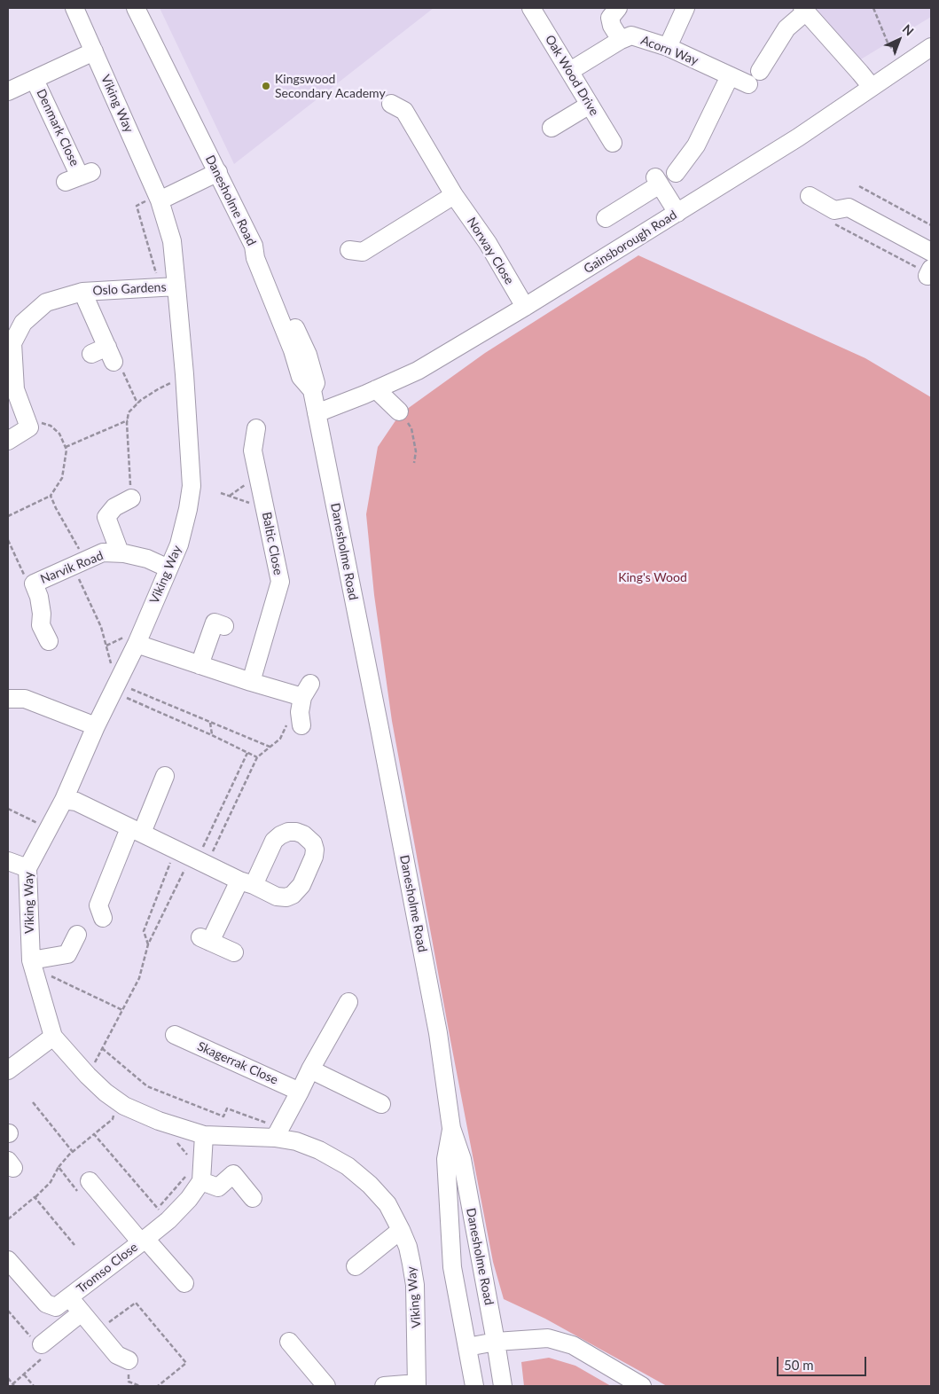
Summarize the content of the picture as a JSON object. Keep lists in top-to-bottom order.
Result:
{
  "streets": {
    "street": [
      "Acorn Way",
      "Oak Wood Drive",
      "Viking Way",
      "Denmark Close",
      "Danesholme Road",
      "Gainsborough Road",
      "Norway Close",
      "Oslo Gardens",
      "Baltic Close",
      "Narvik Road",
      "Skagerrak Close",
      "Tromso Close"
    ]
  },
  "crossings": [
    ["Acorn Way", "Oak Wood Drive"],
    ["Viking Way", "Denmark Close"],
    ["Viking Way", "Oslo Gardens"],
    ["Viking Way", "Narvik Road"],
    ["Danesholme Road", "Gainsborough Road"],
    ["Gainsborough Road", "Norway Close"]
  ],
  "parks": ["King's Wood"],
  "places": ["Kingswood Secondary Academy"],
  "scale_bar": "50 m",
  "north": "top right"
}
